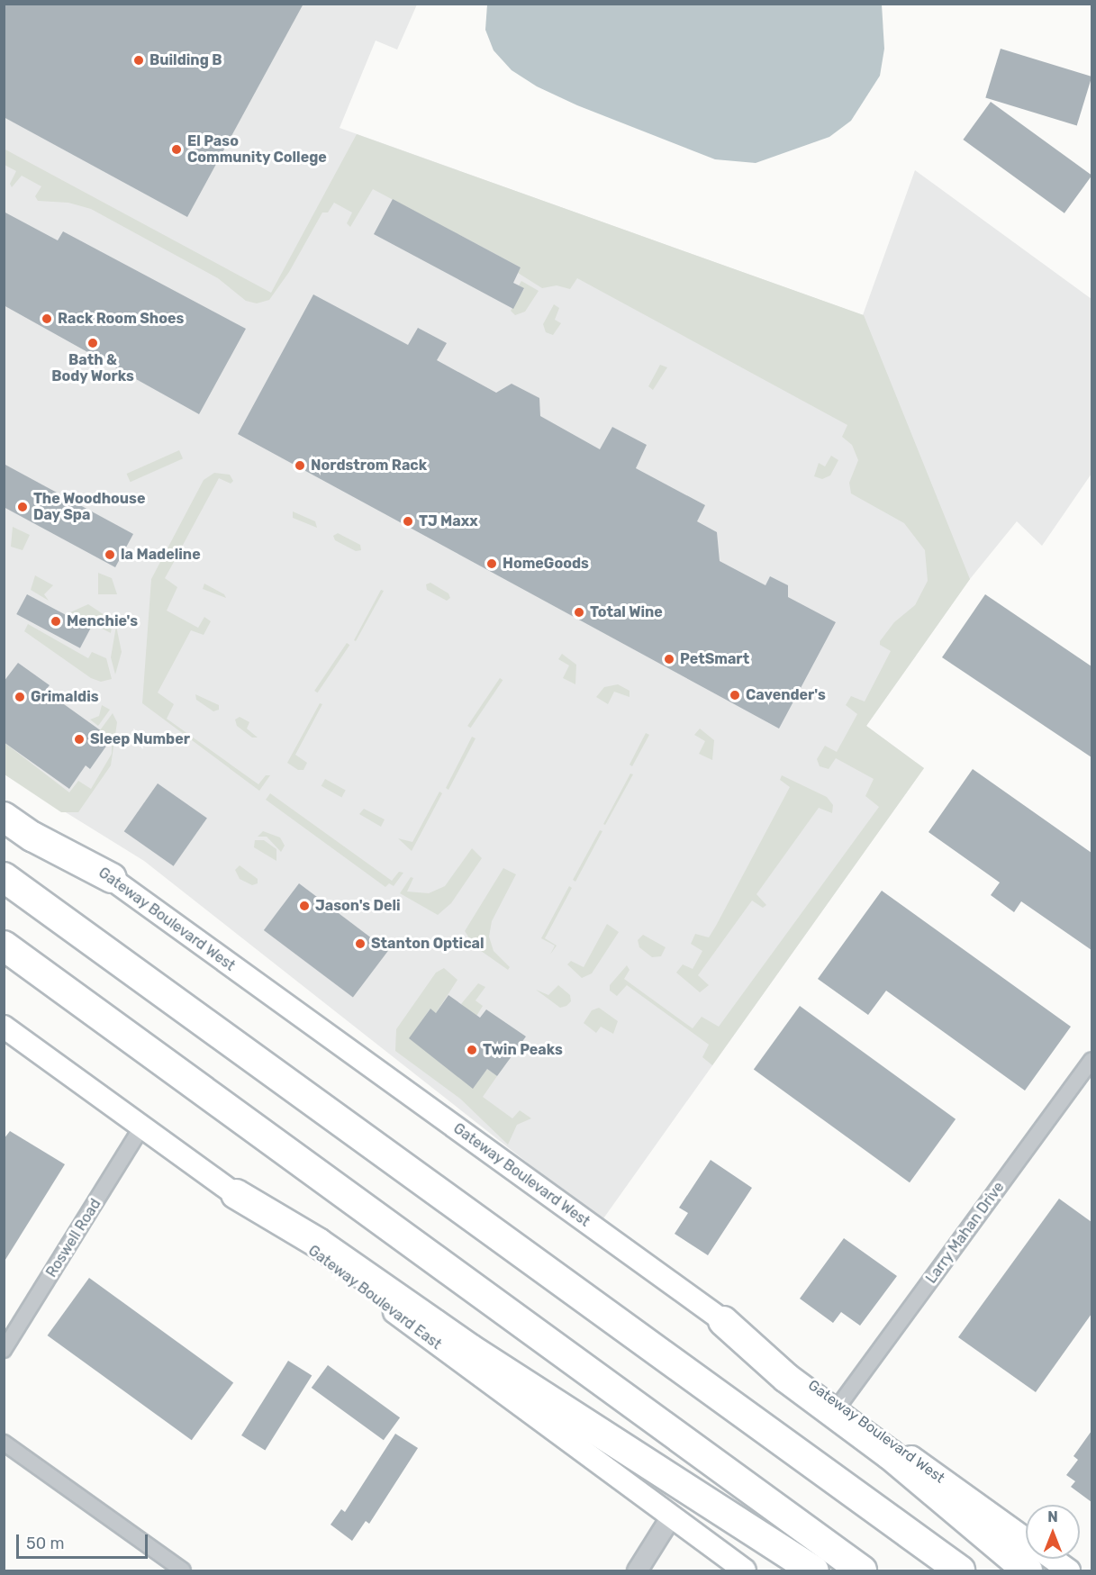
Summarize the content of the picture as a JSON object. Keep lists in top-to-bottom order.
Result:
{
  "streets": {
    "main road": ["Gateway Boulevard West", "Gateway Boulevard East"],
    "street": ["Larry Mahan Drive", "Roswell Road"]
  },
  "crossings": [
    ["Gateway Boulevard West", "Larry Mahan Drive"],
    ["Roswell Road", "Gateway Boulevard East"]
  ],
  "places": [
    "Building B",
    "El Paso Community College",
    "Rack Room Shoes",
    "Bath & Body Works",
    "Nordstrom Rack",
    "The Woodhouse Day Spa",
    "TJ Maxx",
    "la Madeline",
    "HomeGoods",
    "Total Wine",
    "Menchie's",
    "PetSmart",
    "Cavender's",
    "Grimaldis",
    "Sleep Number",
    "Jason's Deli",
    "Stanton Optical",
    "Twin Peaks"
  ],
  "scale_bar": "50 m",
  "north": "top"
}
